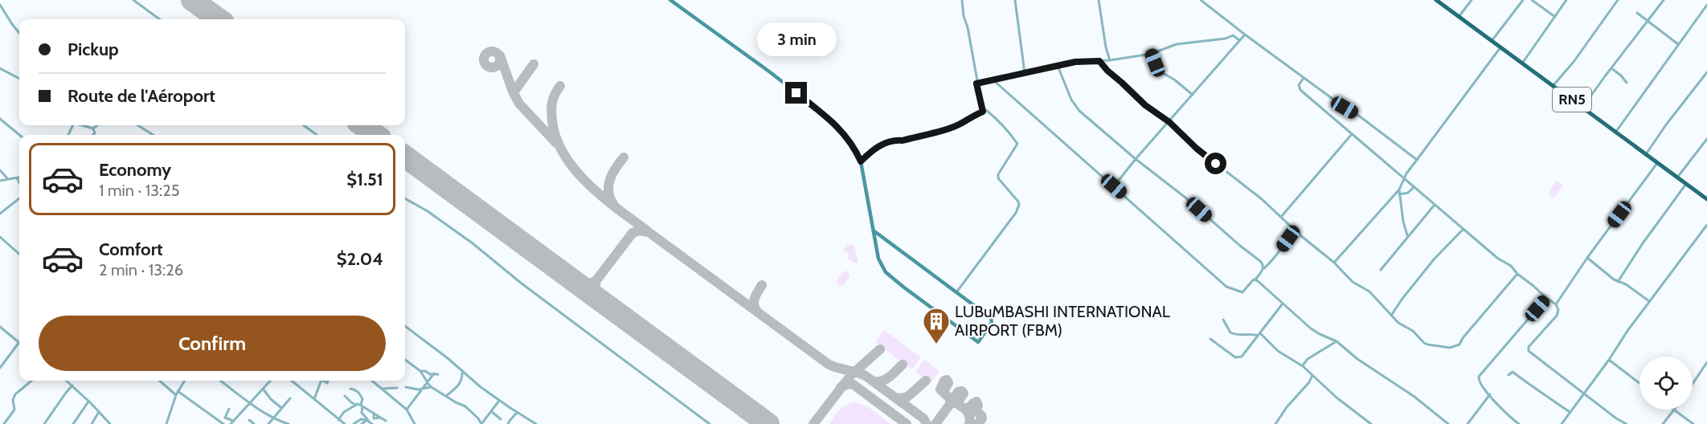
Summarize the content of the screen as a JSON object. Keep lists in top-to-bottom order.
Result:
{
  "streets": {
    "highway": ["RN5"]
  },
  "places": {
    "building": ["LUBuMBASHI INTERNATIONAL AIRPORT (FBM)"]
  },
  "page": {
    "banner": ["Pickup", "Route de l'Aéroport"],
    "bubble": "3 min",
    "list": [
      {
        "name": "Economy",
        "note": "1 min · 13:25",
        "value": "$1.51"
      },
      {
        "name": "Comfort",
        "note": "2 min · 13:26",
        "value": "$2.04"
      }
    ],
    "buttons": "Confirm"
  }
}
